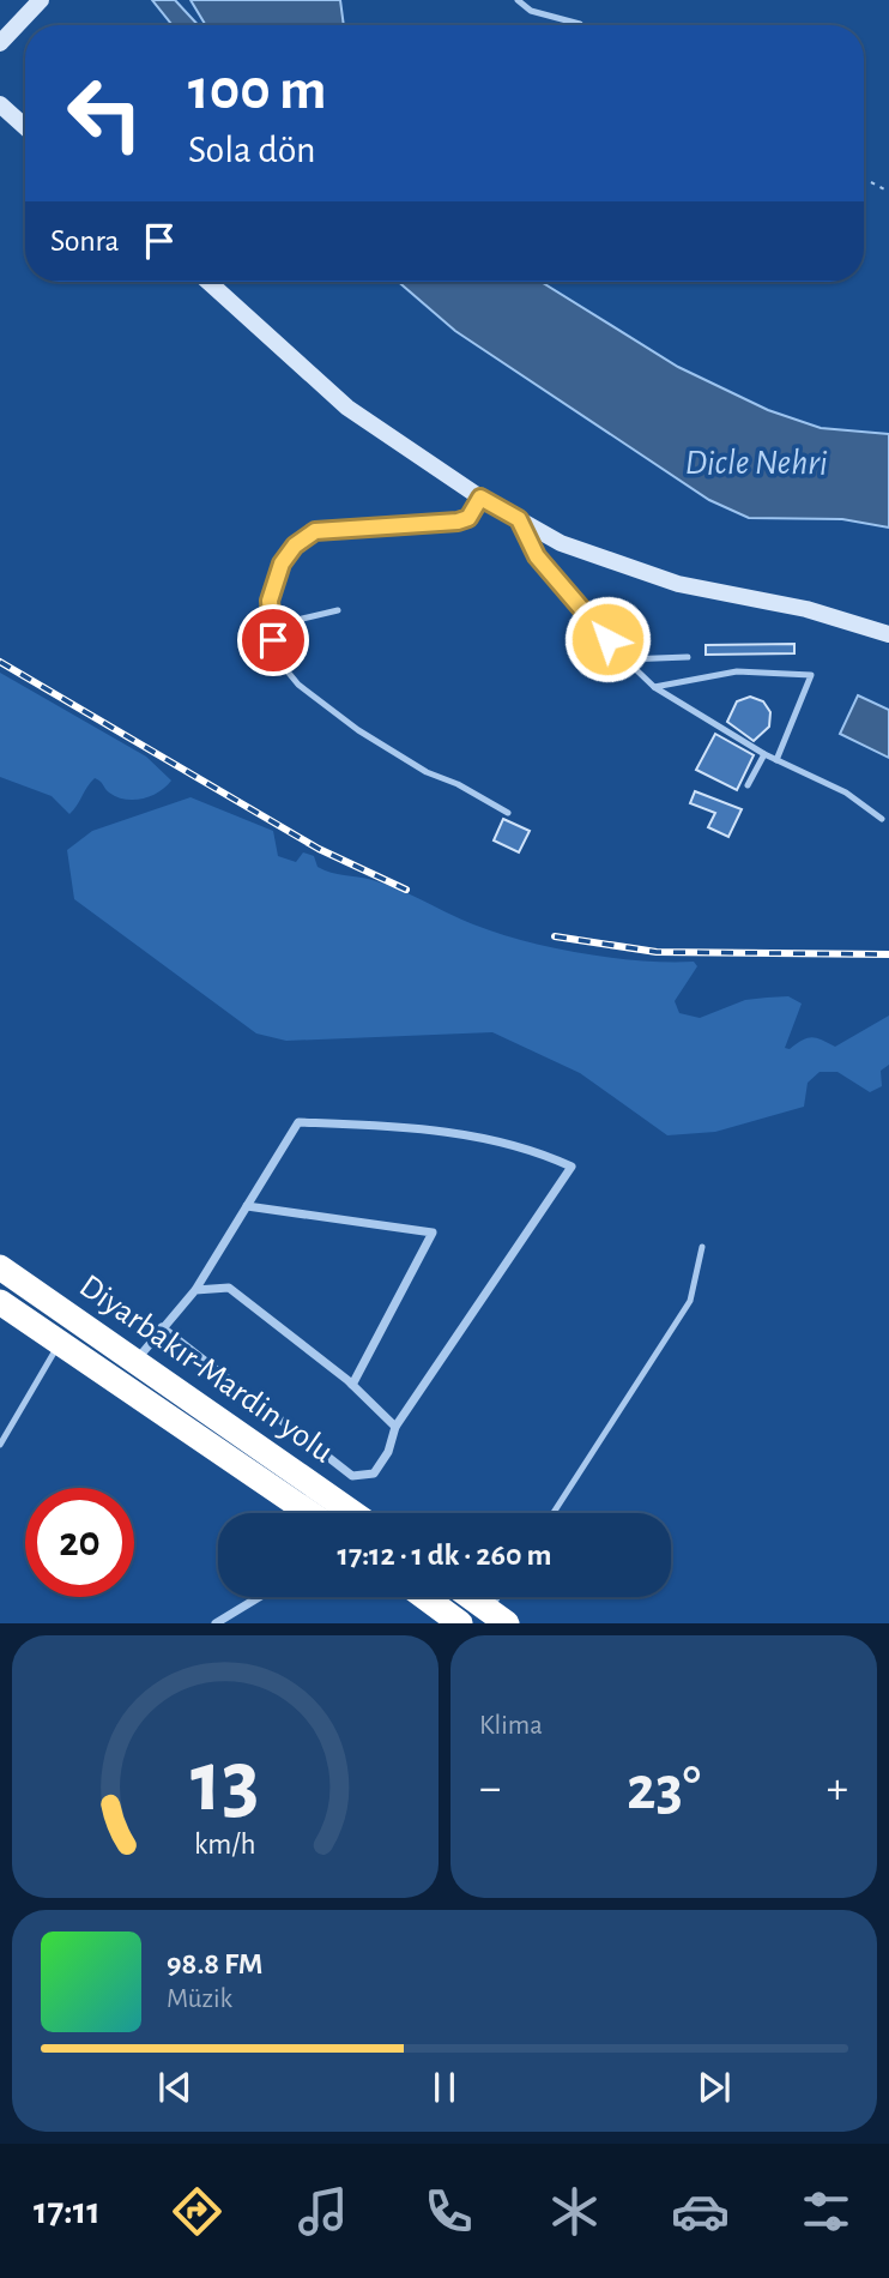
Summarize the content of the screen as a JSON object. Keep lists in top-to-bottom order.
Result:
{
  "streets": {
    "highway": ["Diyarbakır-Mardin yolu"]
  },
  "water": ["Dicle Nehri"],
  "page": {
    "turn": ["100 m", "Sola dön"],
    "then": "Sonra",
    "limit": "20",
    "trip": "17:12 · 1 dk · 260 m",
    "tile": "Klima",
    "heat": ["−", "23°", "+"],
    "song": ["98.8 FM", "Müzik"],
    "tabs": "17:11",
    "gauge": ["13", "km/h"]
  }
}
